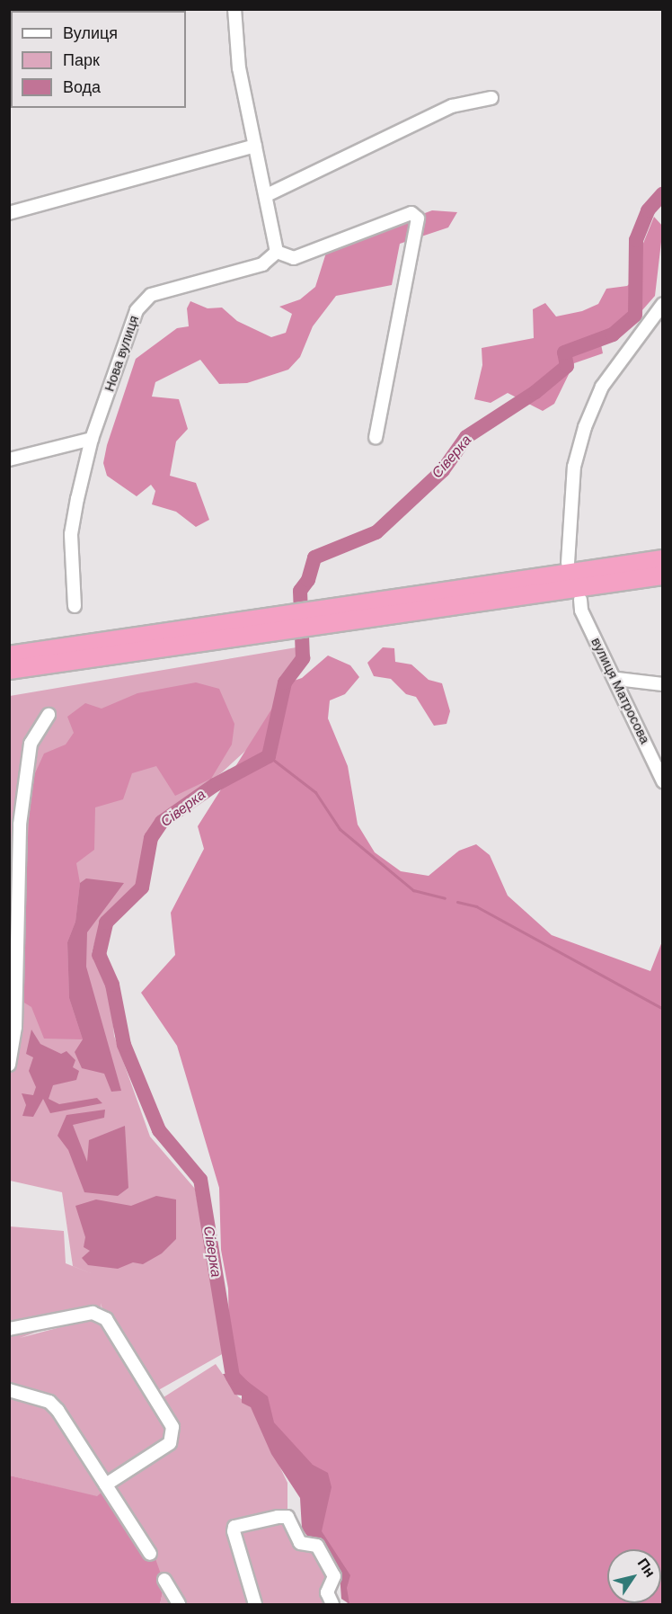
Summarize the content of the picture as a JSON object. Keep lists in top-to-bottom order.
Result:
{
  "streets": {
    "street": ["Нова вулиця", "вулиця Матросова"]
  },
  "water": ["Сіверка"],
  "legend": ["Вулиця", "Парк", "Вода"],
  "north": "top right"
}
